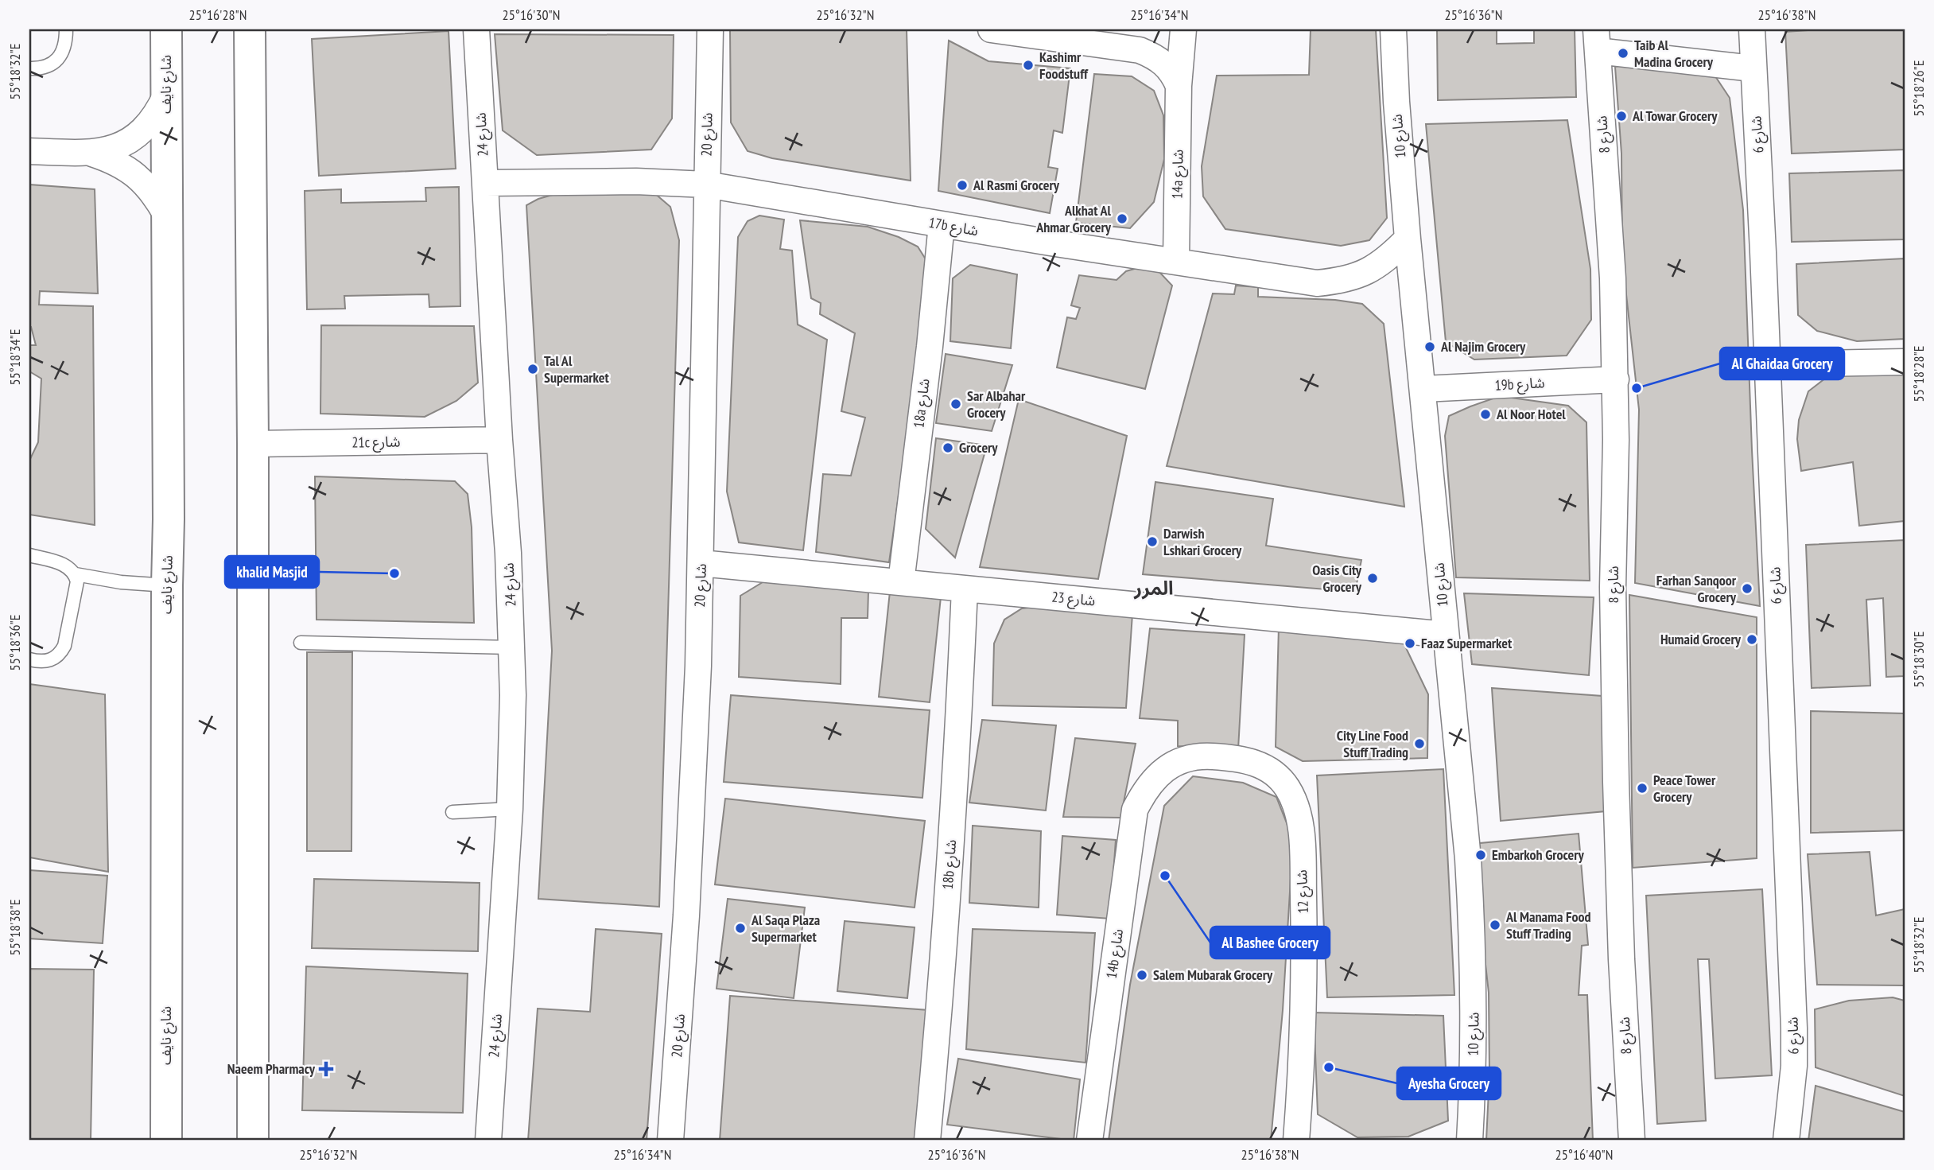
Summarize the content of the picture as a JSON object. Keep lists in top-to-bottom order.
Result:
{
  "streets": {
    "main road": ["شارع نايف"],
    "street": [
      "شارع 24",
      "شارع 20",
      "شارع 8",
      "شارع 6",
      "شارع 10",
      "14a شارع",
      "17b شارع",
      "19b شارع",
      "18a شارع",
      "21c شارع",
      "شارع 23",
      "18b شارع",
      "شارع 12",
      "14b شارع"
    ]
  },
  "crossings": [
    ["شارع 24", "17b شارع"],
    ["شارع 24", "21c شارع"],
    ["شارع 20", "17b شارع"],
    ["شارع 20", "شارع 23"],
    ["شارع 8", "19b شارع"],
    ["شارع 10", "17b شارع"],
    ["شارع 10", "19b شارع"],
    ["شارع 10", "شارع 23"],
    ["14a شارع", "17b شارع"],
    ["17b شارع", "18a شارع"],
    ["18a شارع", "شارع 23"],
    ["شارع 23", "18b شارع"],
    ["شارع 12", "14b شارع"]
  ],
  "districts": ["المرر"],
  "places": {
    "other": [
      "Taib Al Madina Grocery",
      "Kashimr Foodstuff",
      "Al Towar Grocery",
      "Al Rasmi Grocery",
      "Alkhat Al Ahmar Grocery",
      "Al Najim Grocery",
      "Tal Al Supermarket",
      "Al Ghaidaa Grocery",
      "Sar Albahar Grocery",
      "Al Noor Hotel",
      "Grocery",
      "Darwish Lshkari Grocery",
      "khalid Masjid",
      "Oasis City Grocery",
      "Farhan Sanqoor Grocery",
      "Humaid Grocery",
      "Faaz Supermarket",
      "City Line Food Stuff Trading",
      "Peace Tower Grocery",
      "Embarkoh Grocery",
      "Al Bashee Grocery",
      "Al Manama Food Stuff Trading",
      "Al Saqa Plaza Supermarket",
      "Salem Mubarak Grocery",
      "Ayesha Grocery"
    ],
    "health": ["Naeem Pharmacy"]
  },
  "coordinates": [
    "25°16'28\"N",
    "25°16'30\"N",
    "25°16'32\"N",
    "25°16'34\"N",
    "25°16'36\"N",
    "25°16'38\"N",
    "55°18'32\"E",
    "55°18'26\"E",
    "55°18'34\"E",
    "55°18'28\"E",
    "55°18'36\"E",
    "55°18'30\"E",
    "55°18'38\"E",
    "25°16'40\"N"
  ]
}
